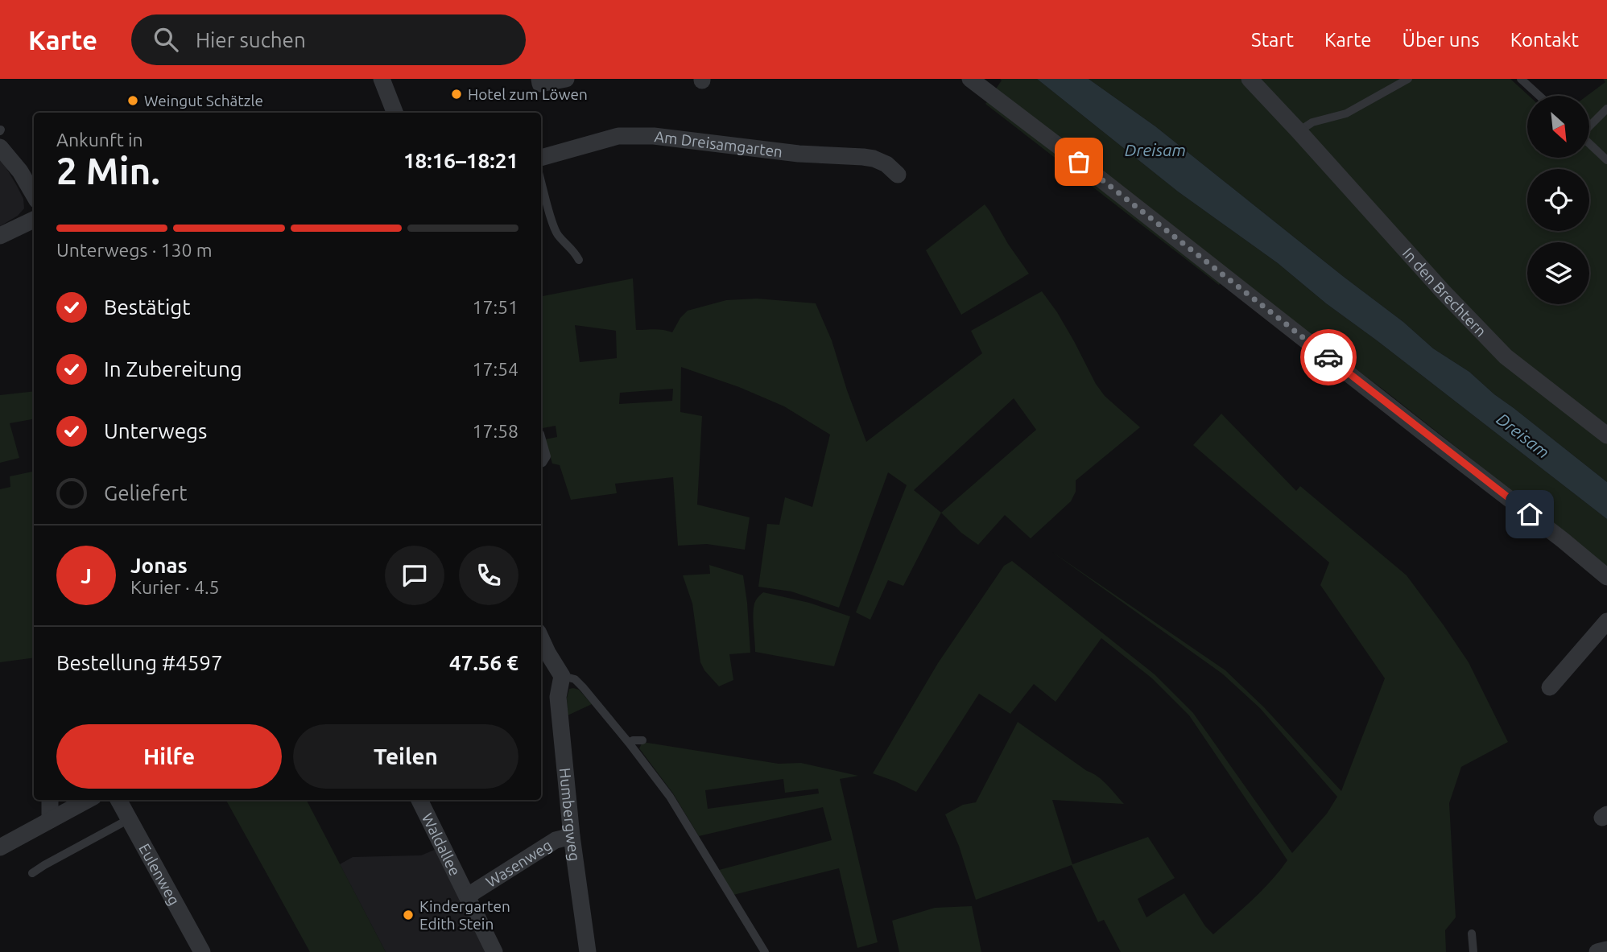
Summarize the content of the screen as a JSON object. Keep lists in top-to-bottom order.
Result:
{
  "streets": {
    "street": [
      "Am Dreisamgarten",
      "In den Brechtern",
      "Humbergweg",
      "Waldallee",
      "Wasenweg",
      "Eulenweg"
    ]
  },
  "crossings": [
    ["Humbergweg", "Wasenweg"],
    ["Waldallee", "Wasenweg"]
  ],
  "water": ["Dreisam"],
  "places": ["Hotel zum Löwen", "Weingut Schätzle", "Kindergarten Edith Stein"],
  "north": "bottom right",
  "page": {
    "header": "Karte",
    "search": "Hier suchen",
    "nav": [
      "Start",
      "Karte",
      "Über uns",
      "Kontakt"
    ],
    "heading": ["2 Min.", "Ankunft in", "18:16–18:21"],
    "panel": [
      "Jonas",
      "Kurier · 4.5",
      "Bestellung #4597",
      "47.56 €"
    ],
    "bar": "Unterwegs · 130 m",
    "list": [
      ["Bestätigt", "17:51"],
      ["In Zubereitung", "17:54"],
      ["Unterwegs", "17:58"],
      "Geliefert"
    ],
    "round": "J",
    "buttons": ["Hilfe", "Teilen"]
  }
}
